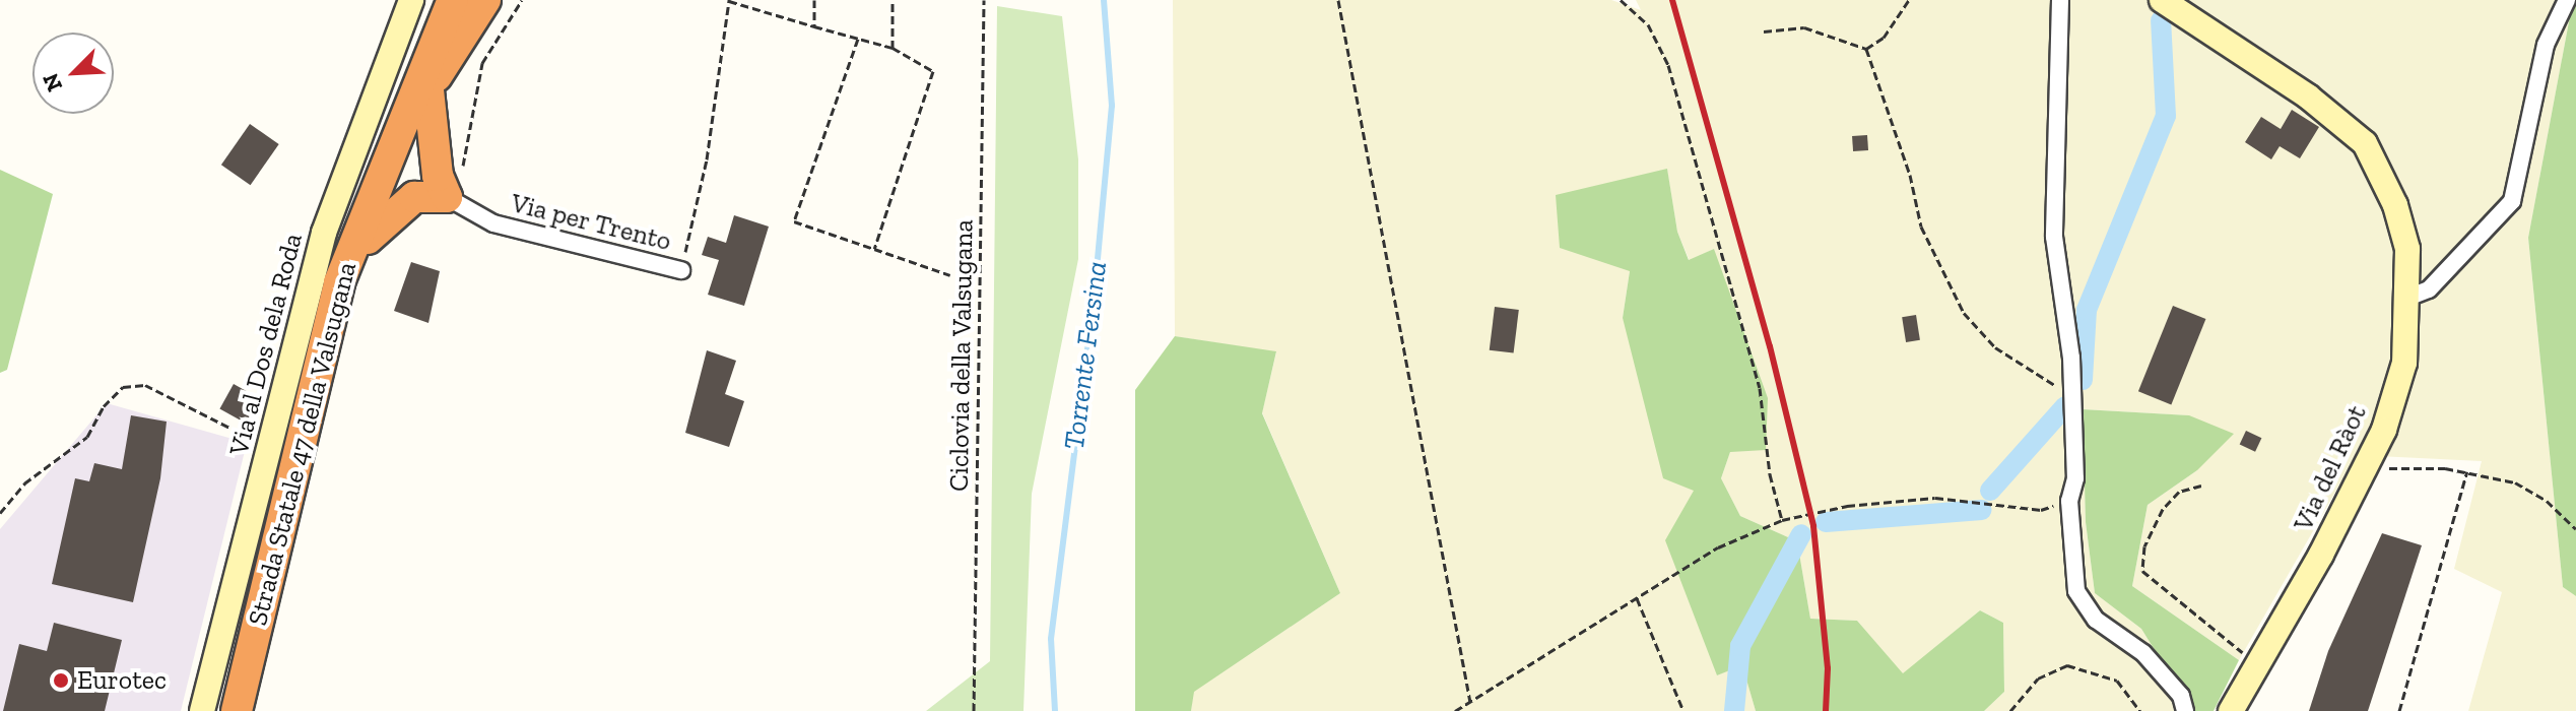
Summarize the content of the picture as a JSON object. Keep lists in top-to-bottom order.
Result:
{
  "streets": {
    "highway": ["Strada Statale 47 della Valsugana"],
    "street": ["Via per Trento", "Via al Dos dela Roda", "Via del Ràot"],
    "path": ["Ciclovia della Valsugana"]
  },
  "water": ["Torrente Fersina"],
  "places": ["Eurotec"],
  "north": "bottom left"
}
